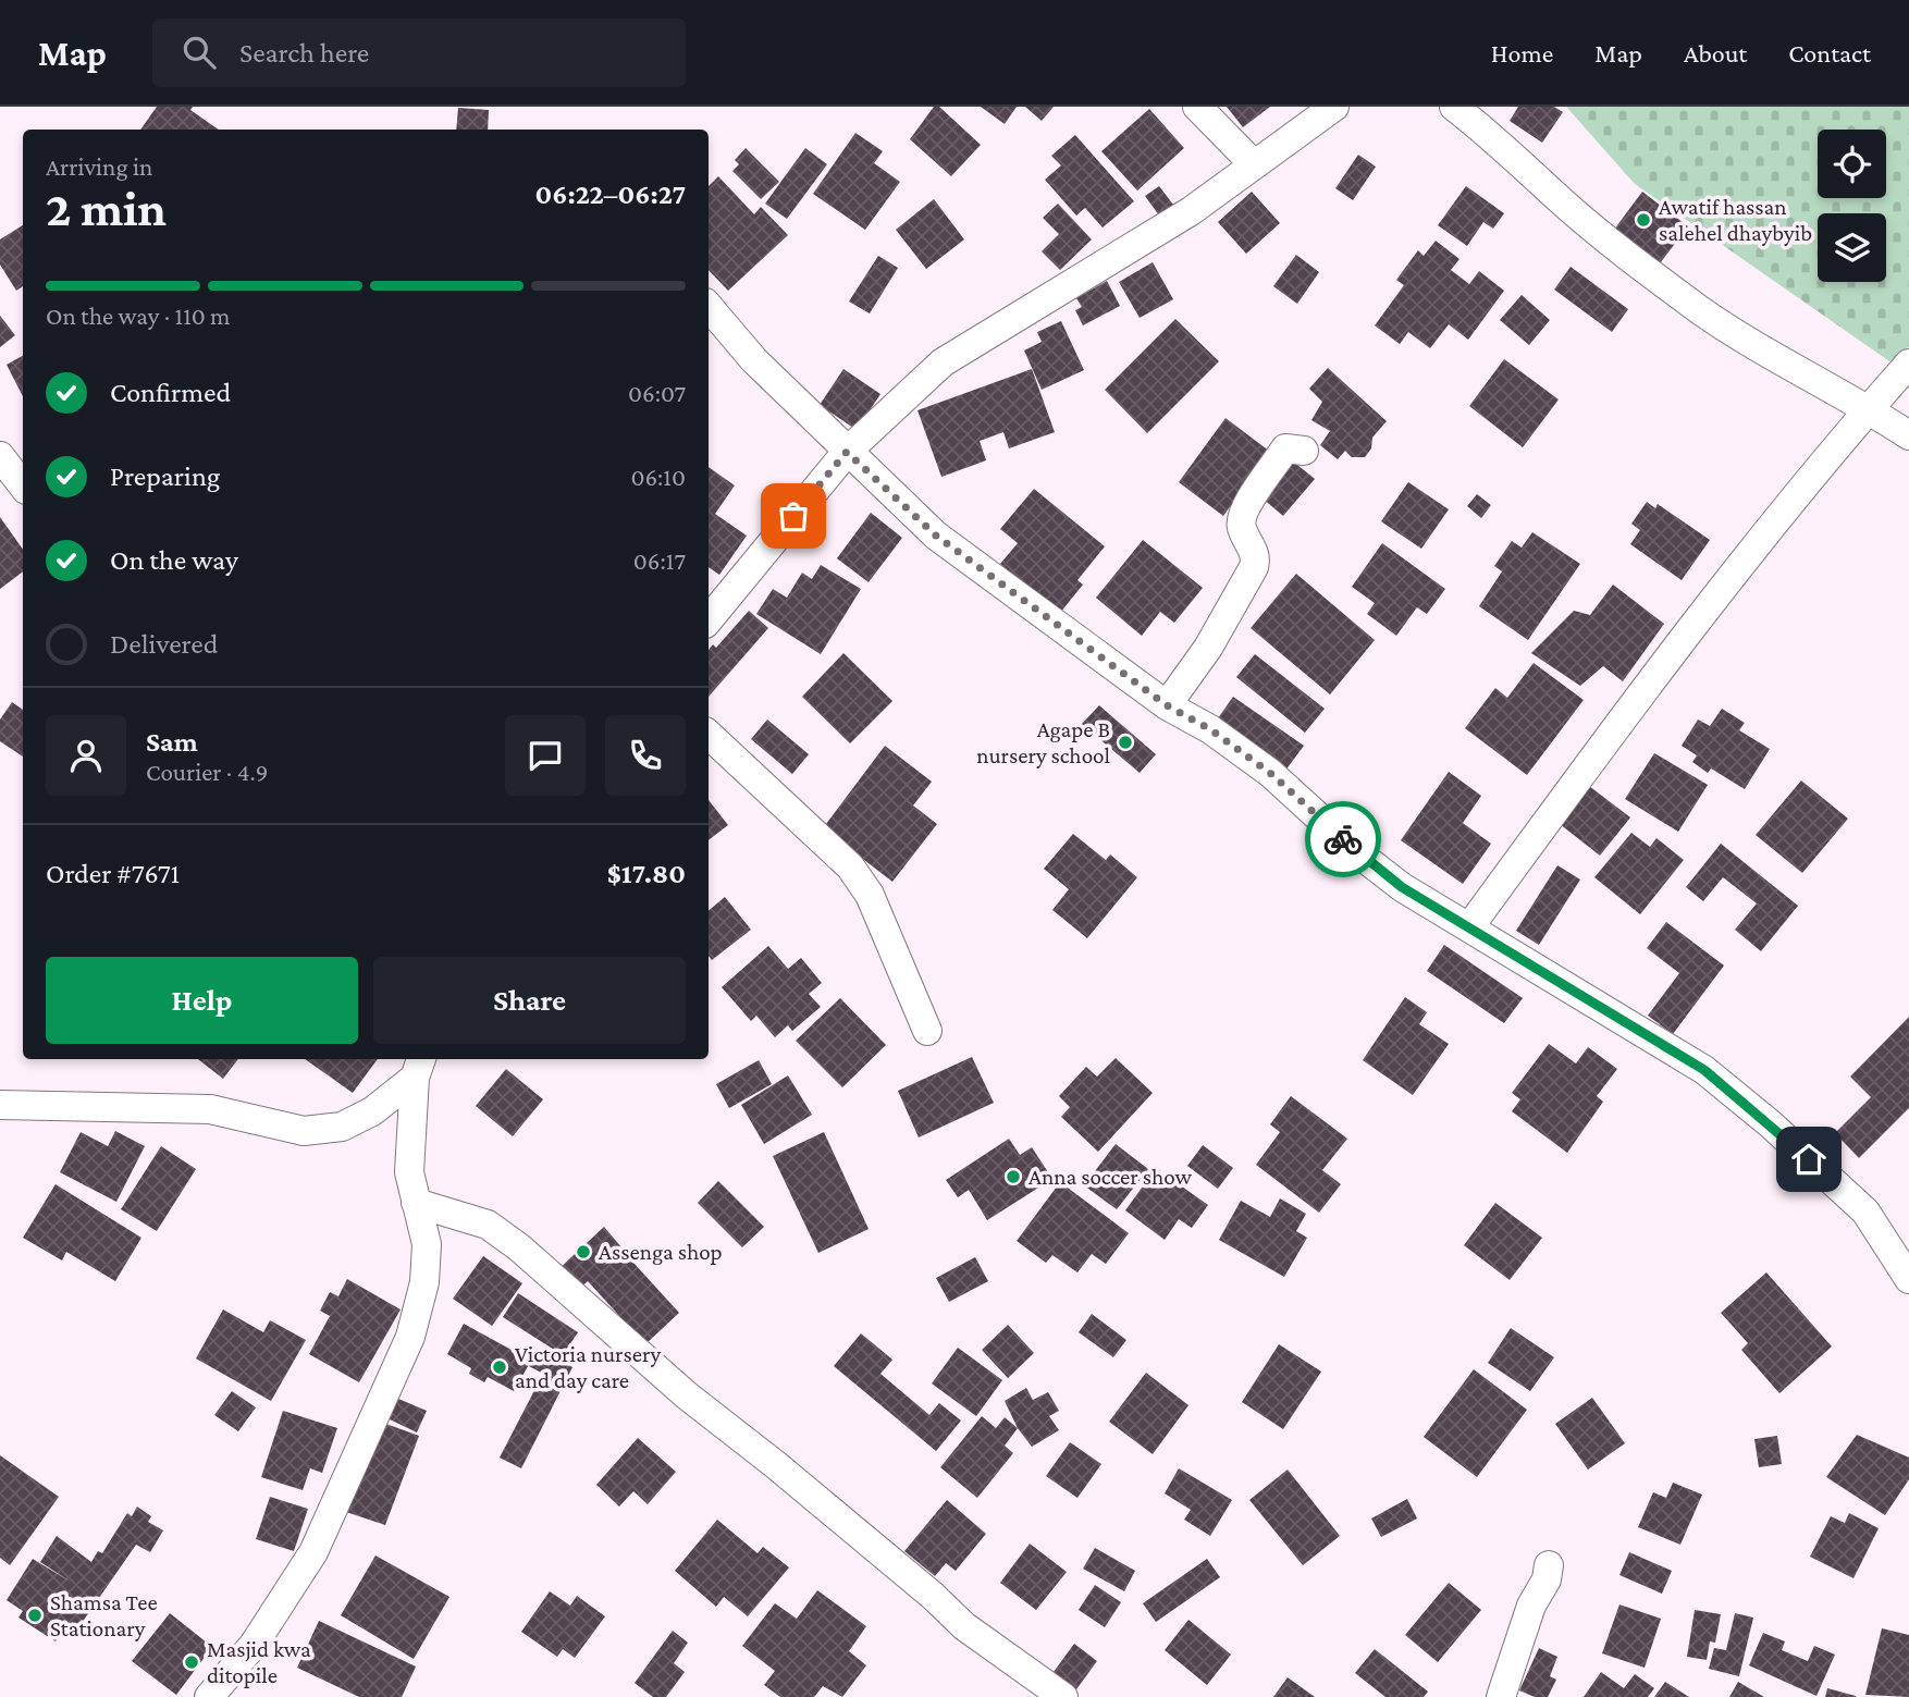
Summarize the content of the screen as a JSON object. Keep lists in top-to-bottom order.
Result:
{
  "places": [
    "Awatif hassan salehel dhaybyib",
    "Agape B nursery school",
    "Anna soccer show",
    "Assenga shop",
    "Victoria nursery and day care",
    "Shamsa Tee Stationary",
    "Masjid kwa ditopile"
  ],
  "page": {
    "header": "Map",
    "search": "Search here",
    "nav": [
      "Home",
      "Map",
      "About",
      "Contact"
    ],
    "heading": ["2 min", "Arriving in", "06:22–06:27"],
    "panel": [
      "Sam",
      "Courier · 4.9",
      "Order #7671",
      "$17.80"
    ],
    "bar": "On the way · 110 m",
    "list": [
      ["Confirmed", "06:07"],
      ["Preparing", "06:10"],
      ["On the way", "06:17"],
      "Delivered"
    ],
    "buttons": ["Help", "Share"]
  }
}
